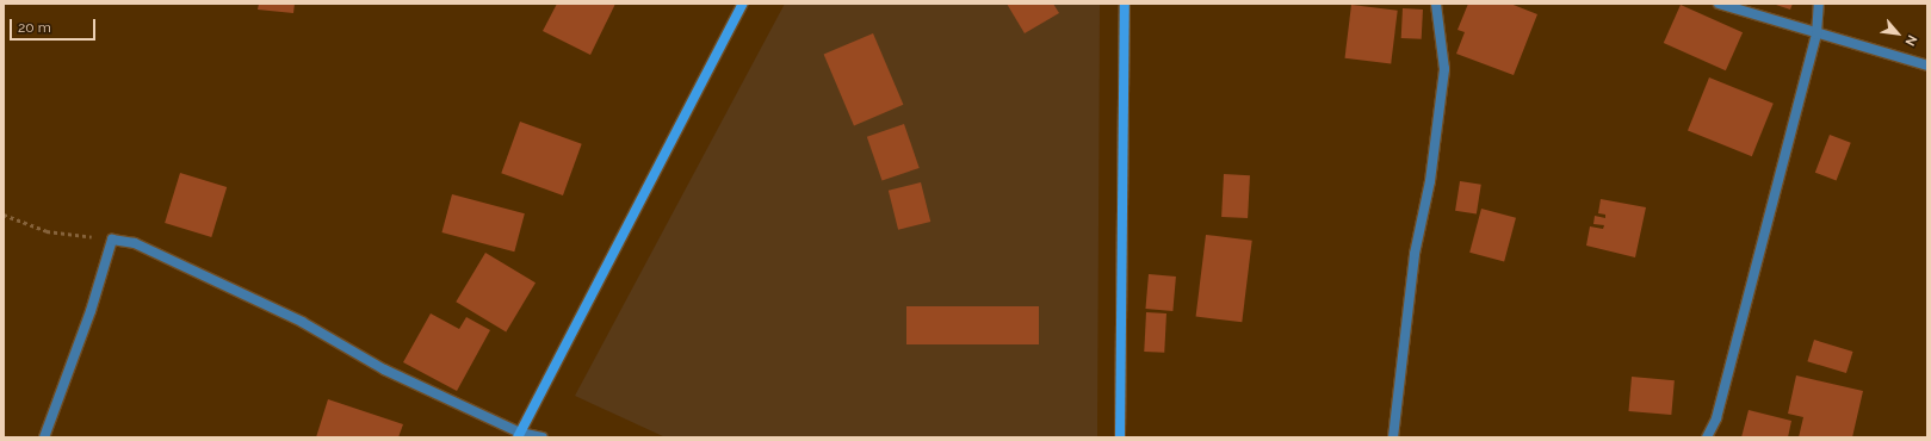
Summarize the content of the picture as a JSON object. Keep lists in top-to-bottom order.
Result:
{
  "scale_bar": "20 m",
  "north": "bottom right"
}
